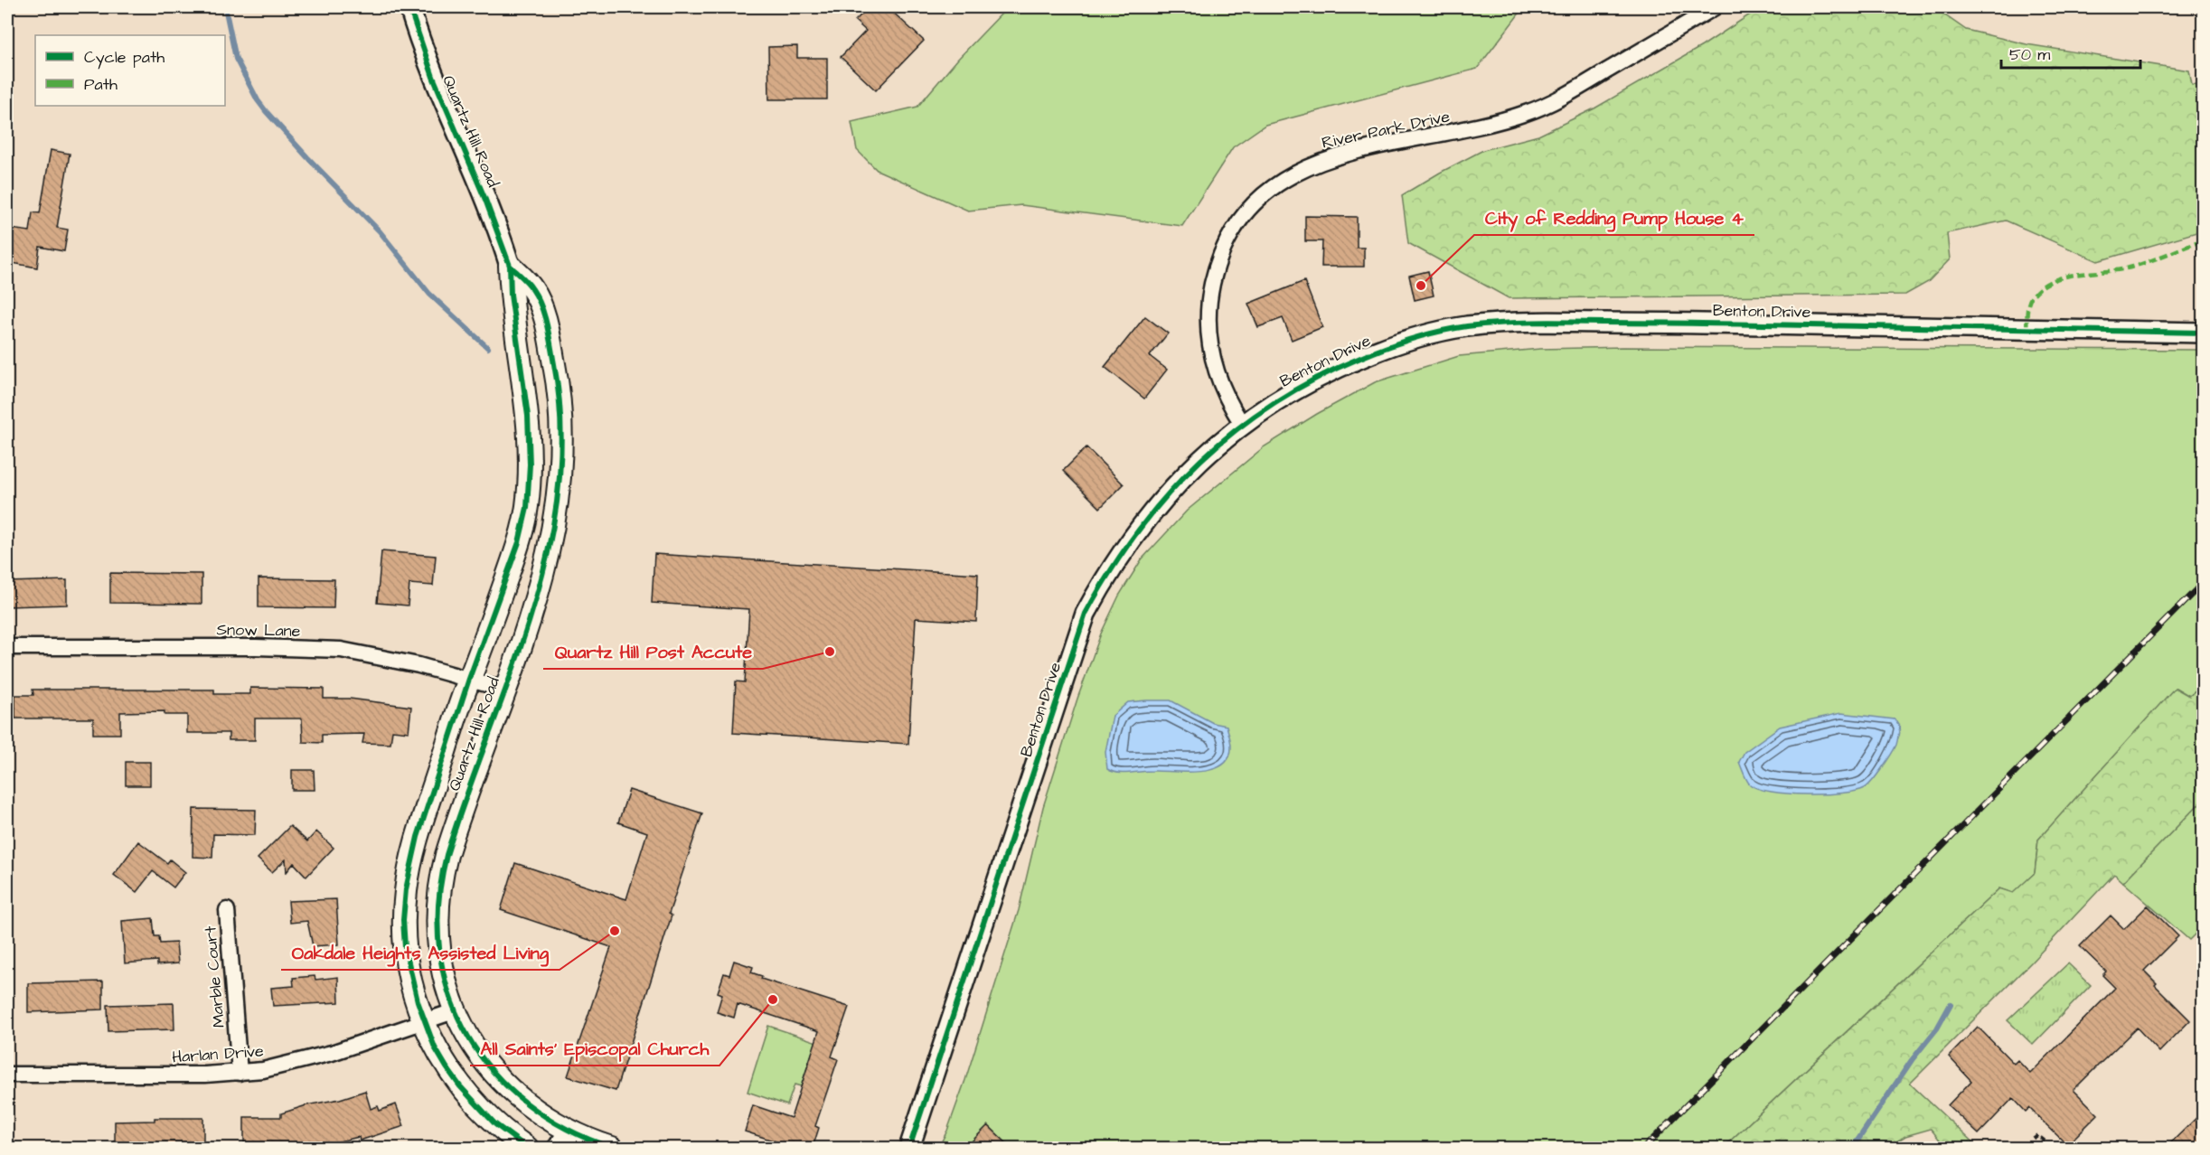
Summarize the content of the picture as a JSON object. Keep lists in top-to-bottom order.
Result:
{
  "streets": {
    "main road": ["Quartz Hill Road"],
    "street": [
      "River Park Drive",
      "Benton Drive",
      "Snow Lane",
      "Marble Court",
      "Harlan Drive"
    ]
  },
  "crossings": [
    ["River Park Drive", "Benton Drive"],
    ["Quartz Hill Road", "Snow Lane"],
    ["Quartz Hill Road", "Harlan Drive"],
    ["Marble Court", "Harlan Drive"]
  ],
  "places": [
    "City of Redding Pump House 4",
    "Quartz Hill Post Accute",
    "Oakdale Heights Assisted Living",
    "All Saints' Episcopal Church"
  ],
  "legend": ["Cycle path", "Path"],
  "scale_bar": "50 m"
}
